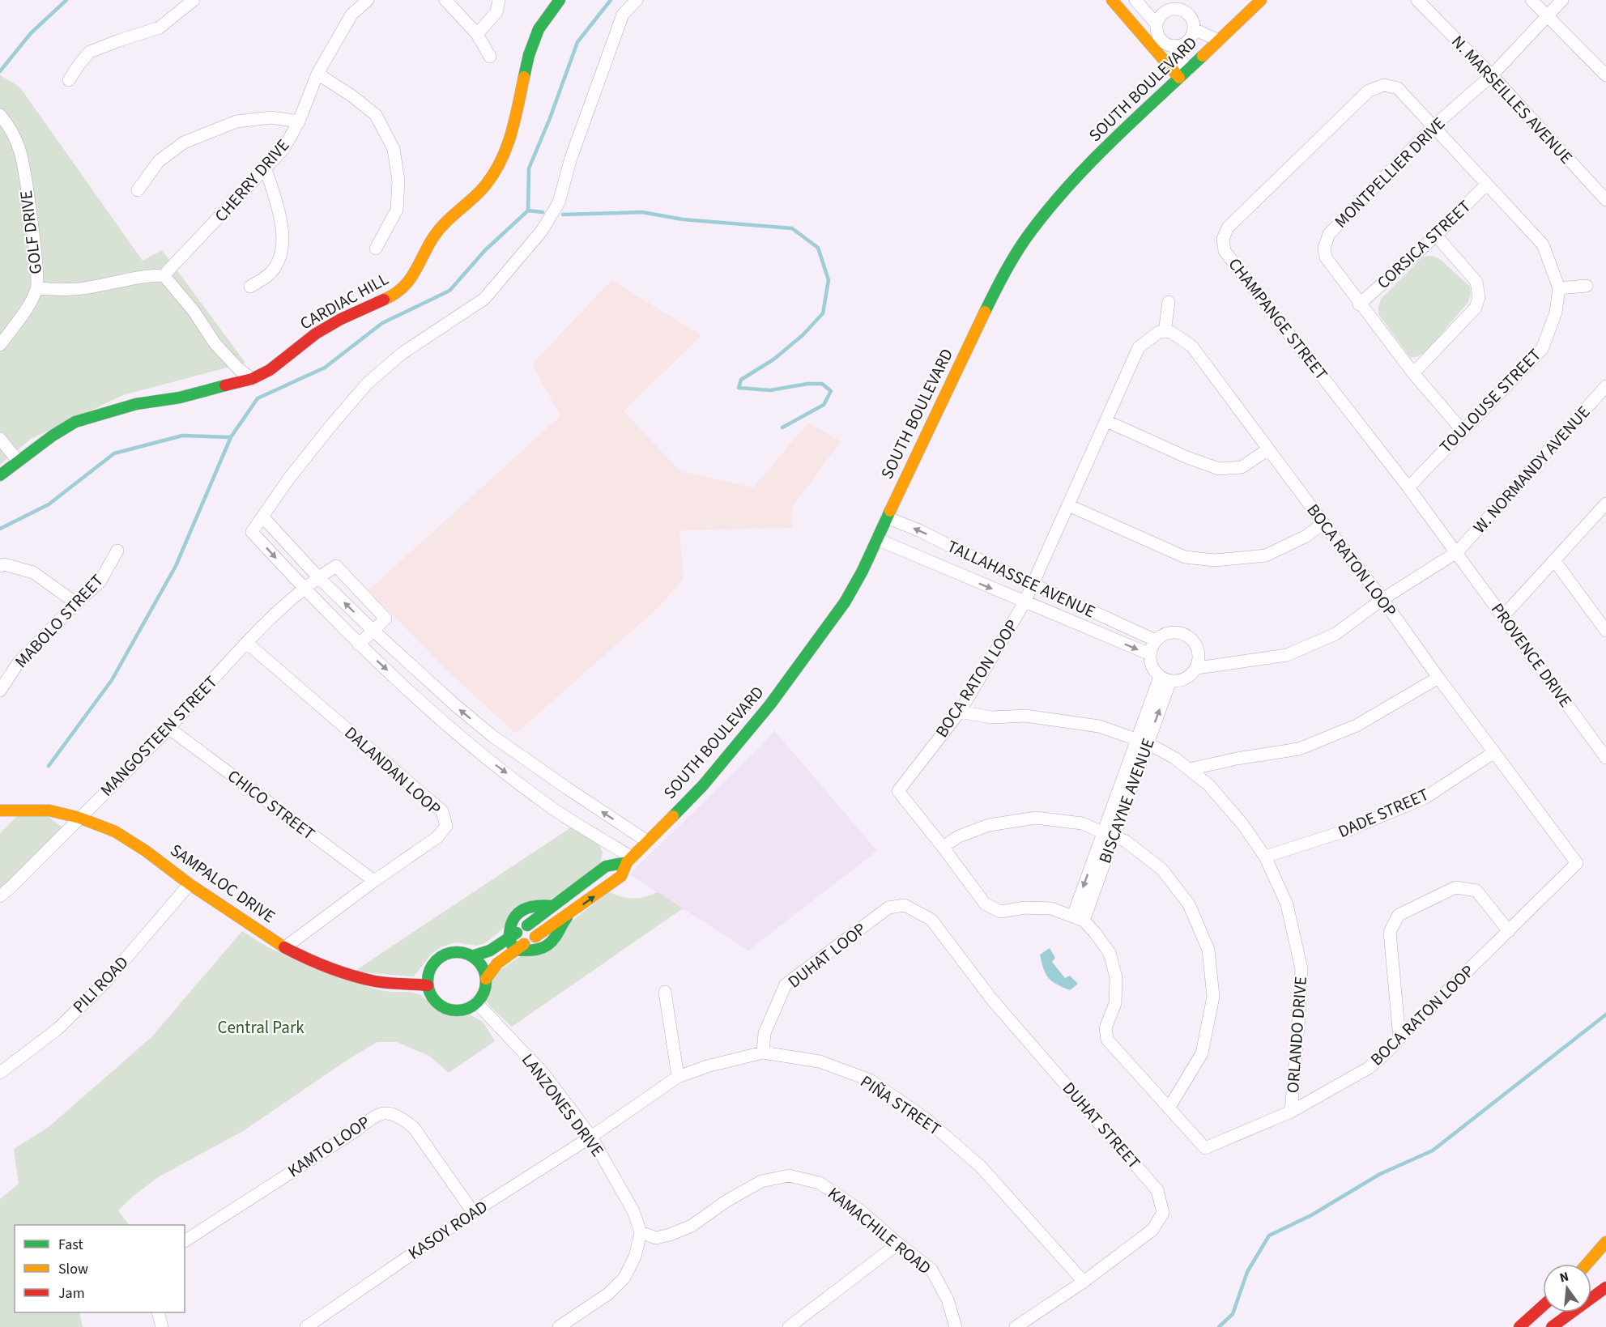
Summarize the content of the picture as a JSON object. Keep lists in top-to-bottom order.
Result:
{
  "streets": {
    "main road": ["SOUTH BOULEVARD", "CARDIAC HILL", "SAMPALOC DRIVE"],
    "street": [
      "N. MARSEILLES AVENUE",
      "MONTPELLIER DRIVE",
      "CHERRY DRIVE",
      "GOLF DRIVE",
      "CORSICA STREET",
      "CHAMPANGE STREET",
      "TOULOUSE STREET",
      "W. NORMANDY AVENUE",
      "BOCA RATON LOOP",
      "TALLAHASSEE AVENUE",
      "MABOLO STREET",
      "PROVENCE DRIVE",
      "MANGOSTEEN STREET",
      "DALANDAN LOOP",
      "BISCAYNE AVENUE",
      "CHICO STREET",
      "DADE STREET",
      "DUHAT LOOP",
      "PILI ROAD",
      "ORLANDO DRIVE",
      "LANZONES DRIVE",
      "PIÑA STREET",
      "DUHAT STREET",
      "KAMTO LOOP",
      "KASOY ROAD",
      "KAMACHILE ROAD"
    ]
  },
  "crossings": [
    ["SOUTH BOULEVARD", "TALLAHASSEE AVENUE"],
    ["SOUTH BOULEVARD", "SAMPALOC DRIVE"],
    ["SOUTH BOULEVARD", "LANZONES DRIVE"],
    ["N. MARSEILLES AVENUE", "MONTPELLIER DRIVE"],
    ["MONTPELLIER DRIVE", "CORSICA STREET"],
    ["MONTPELLIER DRIVE", "TOULOUSE STREET"],
    ["CORSICA STREET", "TOULOUSE STREET"],
    ["CHAMPANGE STREET", "TOULOUSE STREET"],
    ["CHAMPANGE STREET", "W. NORMANDY AVENUE"],
    ["CHAMPANGE STREET", "PROVENCE DRIVE"],
    ["W. NORMANDY AVENUE", "PROVENCE DRIVE"],
    ["BOCA RATON LOOP", "TALLAHASSEE AVENUE"],
    ["BOCA RATON LOOP", "BISCAYNE AVENUE"],
    ["BOCA RATON LOOP", "DADE STREET"],
    ["BOCA RATON LOOP", "ORLANDO DRIVE"],
    ["TALLAHASSEE AVENUE", "BISCAYNE AVENUE"],
    ["MANGOSTEEN STREET", "DALANDAN LOOP"],
    ["MANGOSTEEN STREET", "CHICO STREET"],
    ["MANGOSTEEN STREET", "SAMPALOC DRIVE"],
    ["DALANDAN LOOP", "CHICO STREET"],
    ["DALANDAN LOOP", "SAMPALOC DRIVE"],
    ["BISCAYNE AVENUE", "ORLANDO DRIVE"],
    ["DADE STREET", "ORLANDO DRIVE"],
    ["SAMPALOC DRIVE", "PILI ROAD"],
    ["SAMPALOC DRIVE", "LANZONES DRIVE"],
    ["DUHAT LOOP", "PIÑA STREET"],
    ["DUHAT LOOP", "DUHAT STREET"],
    ["LANZONES DRIVE", "PIÑA STREET"],
    ["LANZONES DRIVE", "KASOY ROAD"],
    ["LANZONES DRIVE", "KAMACHILE ROAD"],
    ["PIÑA STREET", "DUHAT STREET"],
    ["PIÑA STREET", "KASOY ROAD"],
    ["KAMTO LOOP", "KASOY ROAD"]
  ],
  "parks": ["Central Park"],
  "legend": ["Fast", "Slow", "Jam"],
  "north": "top"
}
